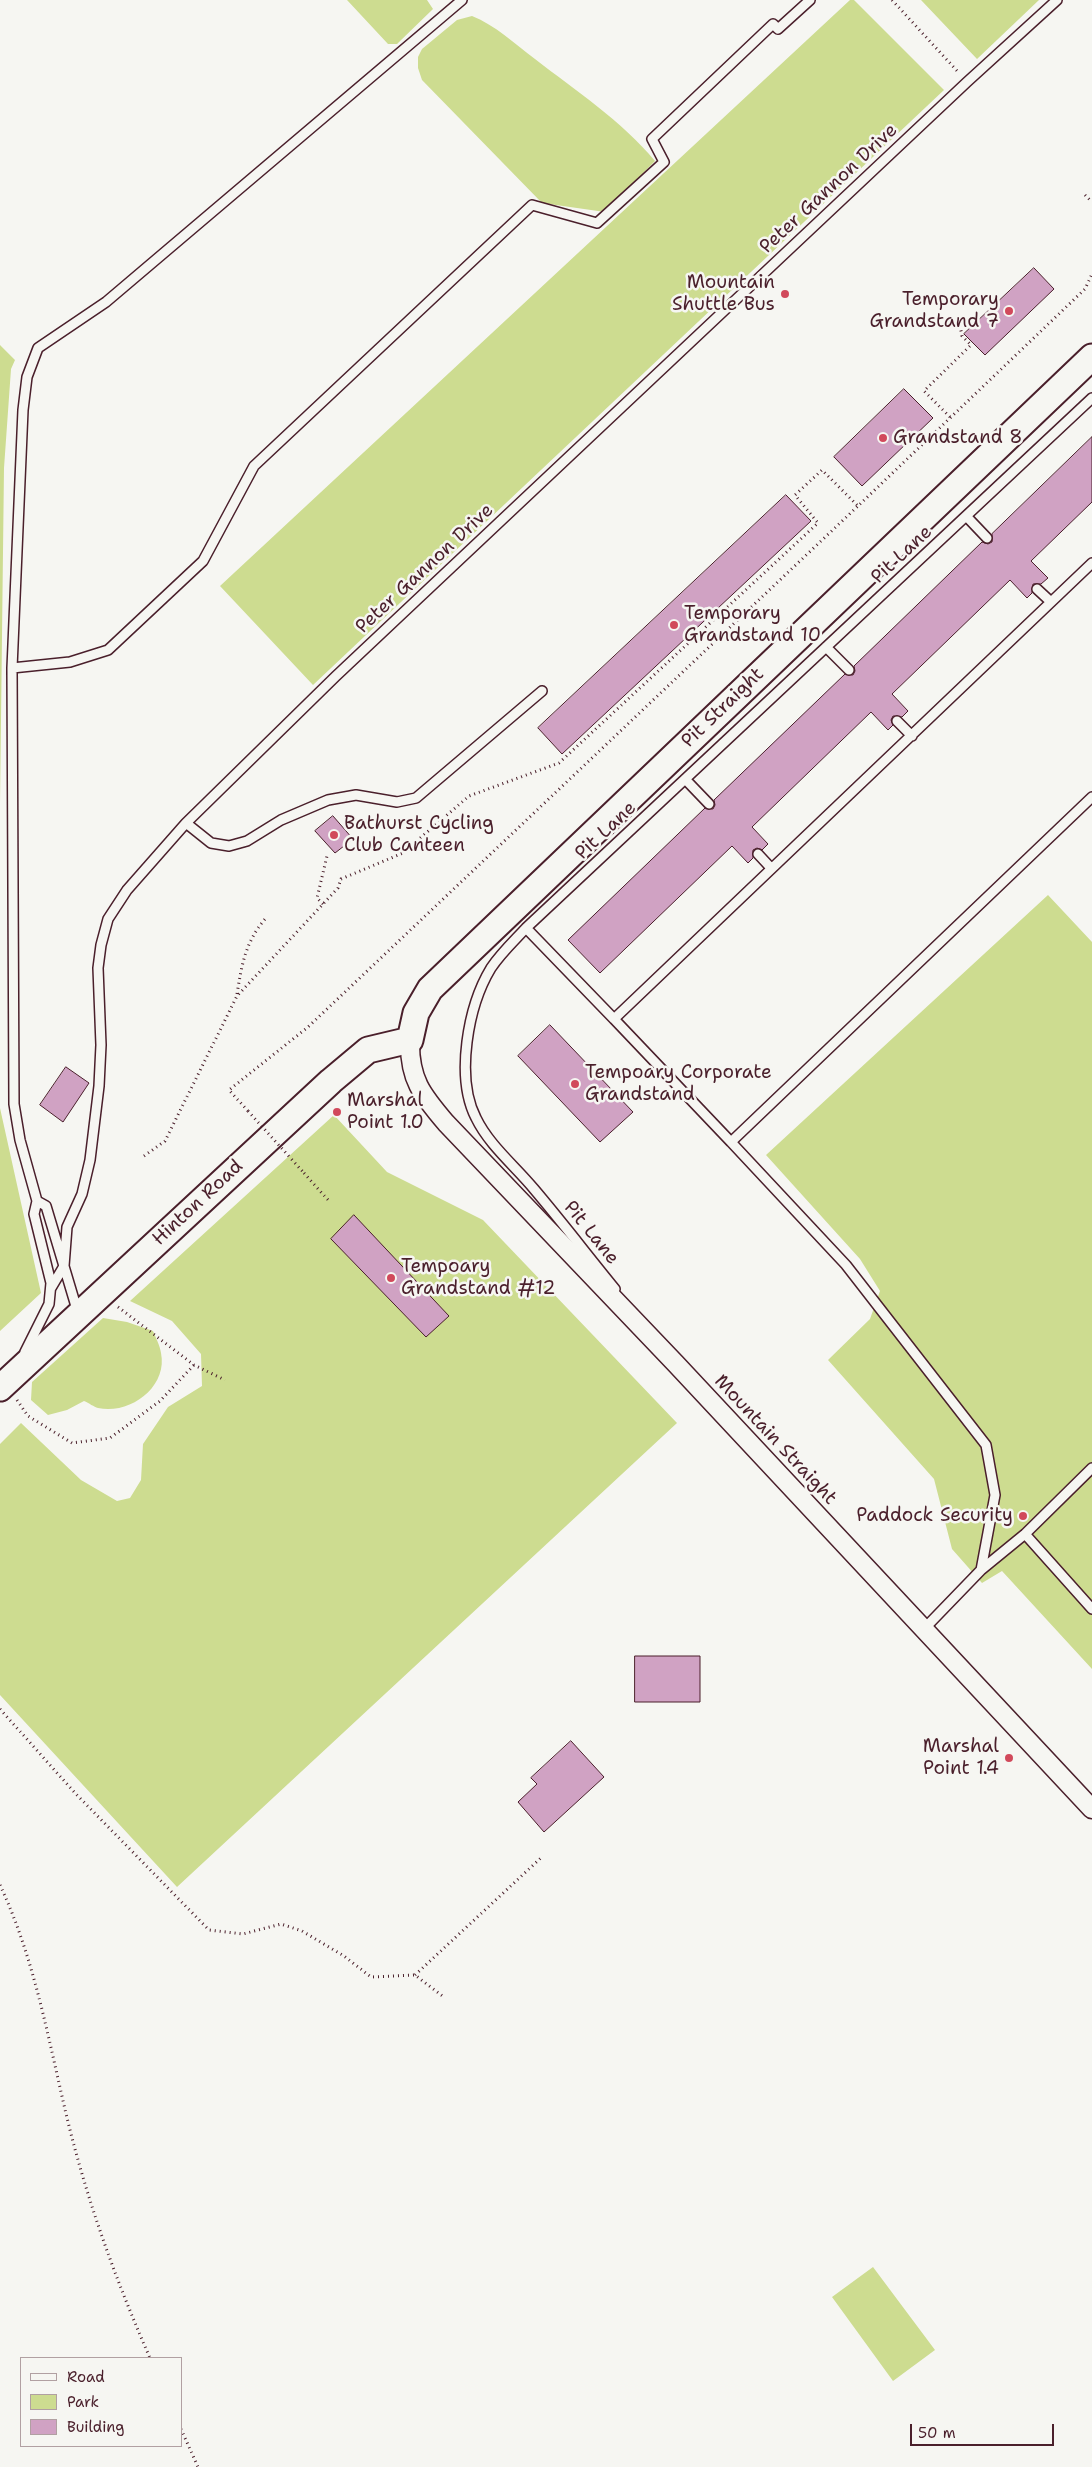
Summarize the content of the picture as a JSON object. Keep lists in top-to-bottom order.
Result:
{
  "streets": {
    "street": ["Pit Straight", "Hinton Road", "Mountain Straight"],
    "lane": ["Peter Gannon Drive", "Pit Lane"]
  },
  "crossings": [
    ["Pit Lane", "Mountain Straight"],
    ["Pit Straight", "Hinton Road"],
    ["Pit Straight", "Mountain Straight"],
    ["Hinton Road", "Mountain Straight"]
  ],
  "places": [
    "Mountain Shuttle Bus",
    "Temporary Grandstand 7",
    "Grandstand 8",
    "Temporary Grandstand 10",
    "Bathurst Cycling Club Canteen",
    "Tempoary Corporate Grandstand",
    "Marshal Point 1.0",
    "Tempoary Grandstand #12",
    "Paddock Security",
    "Marshal Point 1.4"
  ],
  "legend": ["Road", "Park", "Building"],
  "scale_bar": "50 m"
}
